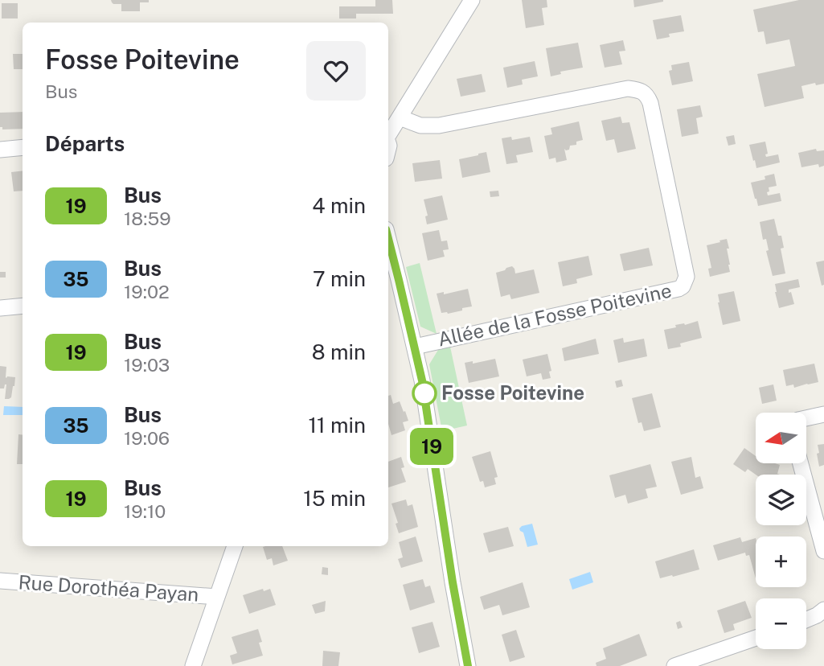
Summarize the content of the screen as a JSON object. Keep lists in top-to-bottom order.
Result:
{
  "streets": {
    "street": ["Allée de la Fosse Poitevine", "Rue Dorothéa Payan"]
  },
  "places": ["Fosse Poitevine"],
  "lines": ["bus line 19"],
  "north": "left",
  "page": {
    "on_map": "19",
    "heading": [
      ["Fosse Poitevine", "Bus"],
      "Départs"
    ],
    "list": [
      {
        "mark": "19",
        "name": "Bus",
        "note": "18:59",
        "value": "4 min"
      },
      {
        "mark": "35",
        "name": "Bus",
        "note": "19:02",
        "value": "7 min"
      },
      {
        "mark": "19",
        "name": "Bus",
        "note": "19:03",
        "value": "8 min"
      },
      {
        "mark": "35",
        "name": "Bus",
        "note": "19:06",
        "value": "11 min"
      },
      {
        "mark": "19",
        "name": "Bus",
        "note": "19:10",
        "value": "15 min"
      }
    ],
    "map_buttons": ["+", "−"]
  }
}
